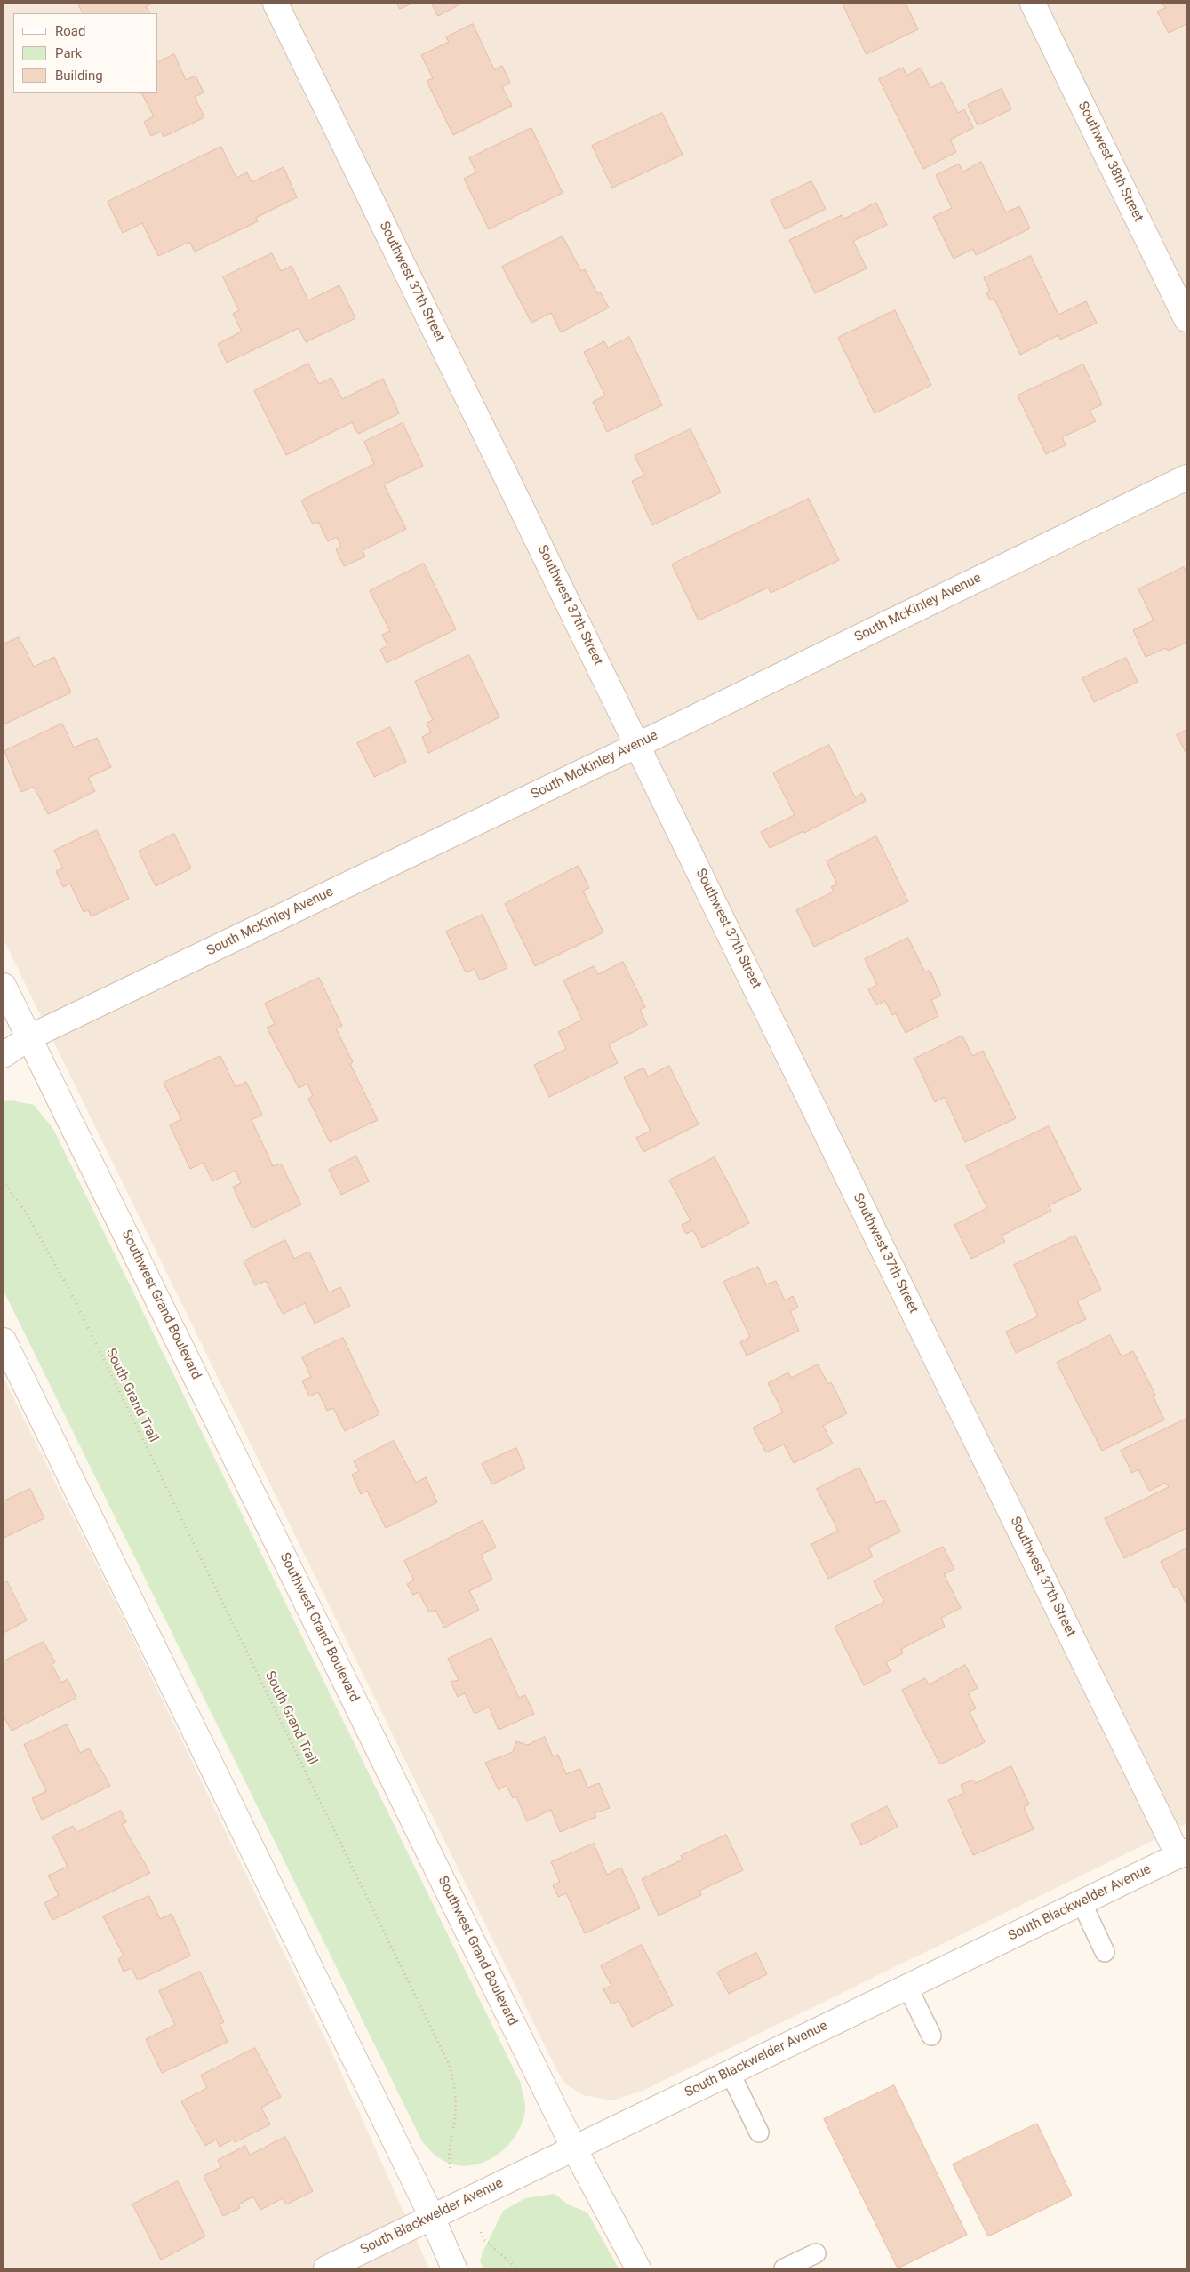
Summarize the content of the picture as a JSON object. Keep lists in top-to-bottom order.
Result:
{
  "streets": {
    "street": [
      "Southwest 38th Street",
      "Southwest 37th Street",
      "South McKinley Avenue",
      "Southwest Grand Boulevard",
      "South Blackwelder Avenue"
    ],
    "path": ["South Grand Trail"]
  },
  "crossings": [
    ["Southwest 37th Street", "South McKinley Avenue"],
    ["Southwest 37th Street", "South Blackwelder Avenue"],
    ["South McKinley Avenue", "Southwest Grand Boulevard"],
    ["Southwest Grand Boulevard", "South Blackwelder Avenue"],
    ["South Grand Trail", "South Blackwelder Avenue"]
  ],
  "legend": ["Road", "Park", "Building"]
}
